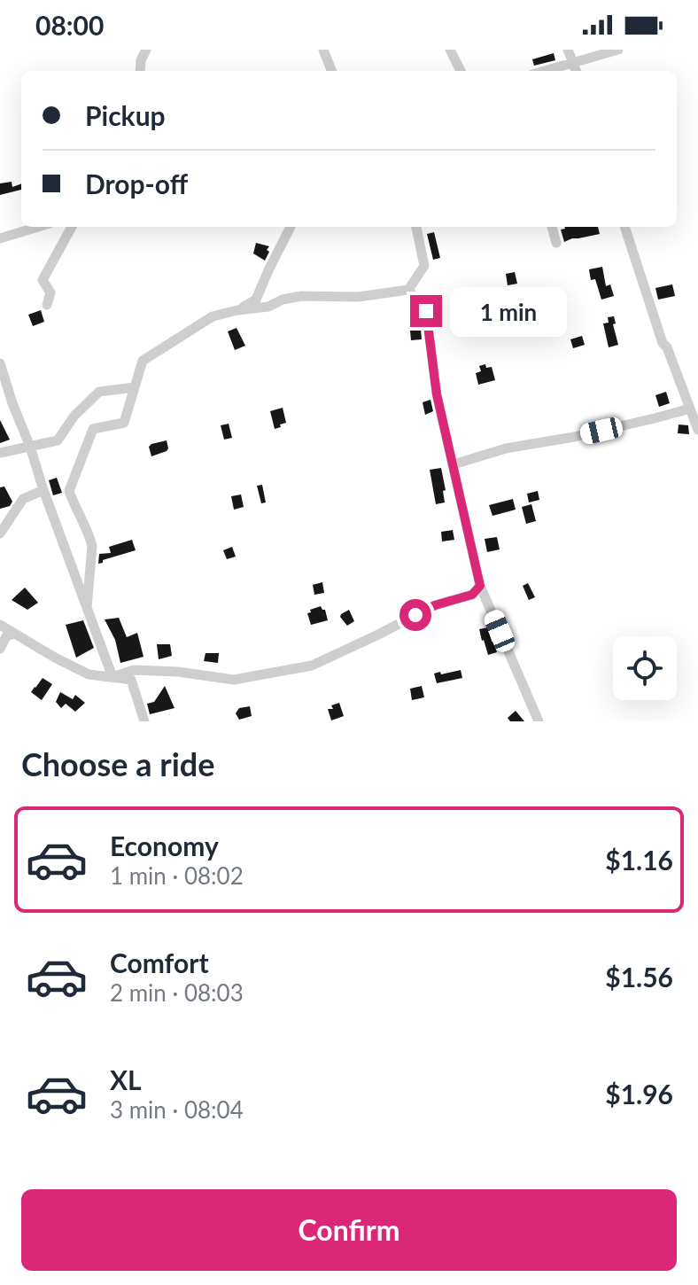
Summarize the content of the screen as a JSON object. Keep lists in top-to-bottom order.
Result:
{
  "page": {
    "status": "08:00",
    "banner": ["Pickup", "Drop-off"],
    "bubble": "1 min",
    "heading": "Choose a ride",
    "list": [
      {
        "name": "Economy",
        "note": "1 min · 08:02",
        "value": "$1.16"
      },
      {
        "name": "Comfort",
        "note": "2 min · 08:03",
        "value": "$1.56"
      },
      {
        "name": "XL",
        "note": "3 min · 08:04",
        "value": "$1.96"
      }
    ],
    "buttons": "Confirm"
  }
}
